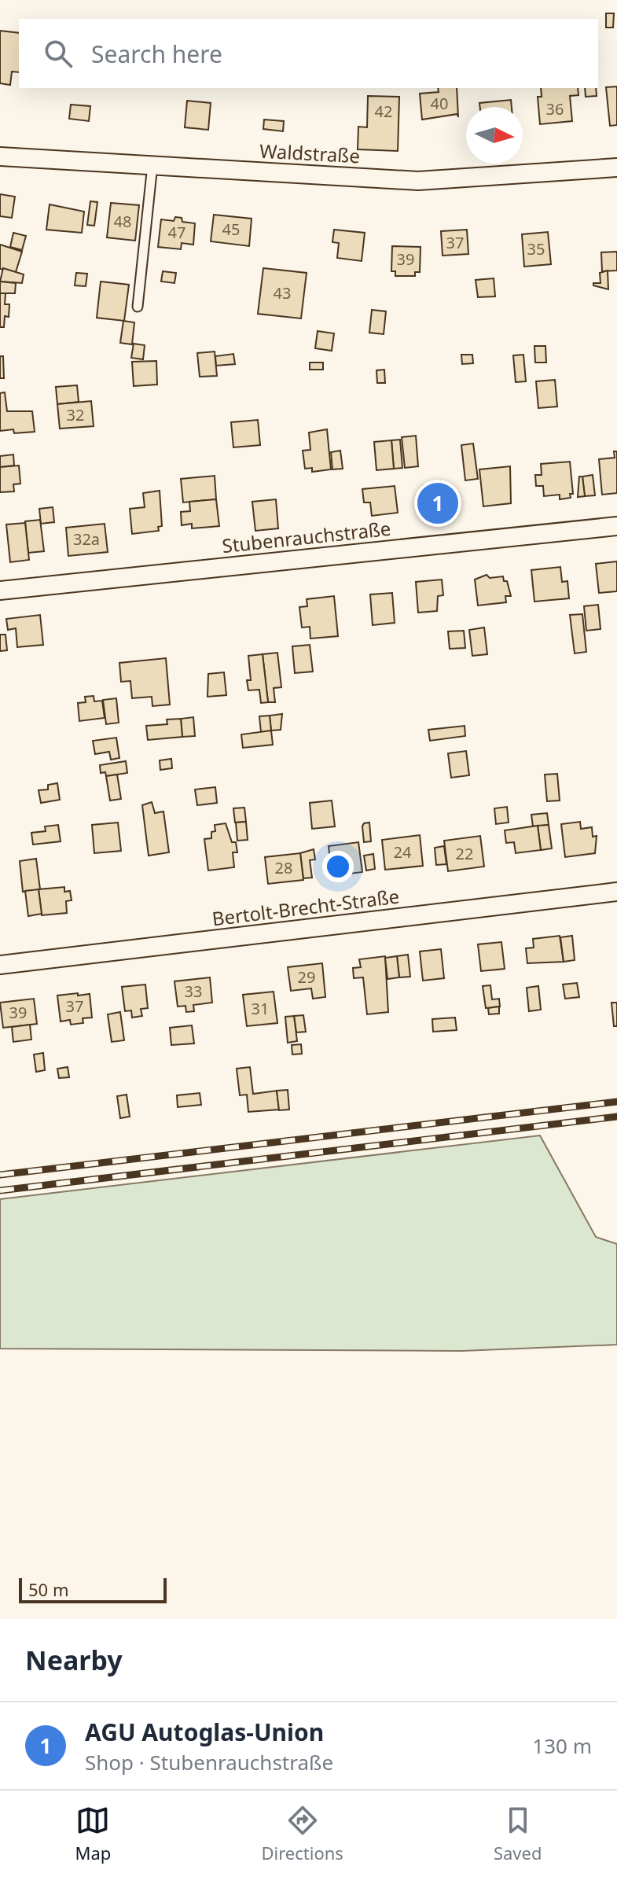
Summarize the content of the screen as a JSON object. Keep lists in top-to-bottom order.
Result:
{
  "streets": {
    "street": ["Waldstraße", "Stubenrauchstraße", "Bertolt-Brecht-Straße"]
  },
  "house_numbers": [
    "40",
    "36",
    "42",
    "48",
    "45",
    "47",
    "37",
    "35",
    "39",
    "43",
    "32",
    "32a",
    "24",
    "22",
    "28",
    "29",
    "33",
    "37",
    "31",
    "39"
  ],
  "scale_bar": "50 m",
  "north": "right",
  "page": {
    "search": "Search here",
    "pins": "1",
    "scale": "50 m",
    "heading": "Nearby",
    "list": [
      {
        "mark": "1",
        "name": "AGU Autoglas-Union",
        "note": "Shop · Stubenrauchstraße",
        "value": "130 m"
      }
    ],
    "nav": ["Map", "Directions", "Saved"]
  }
}
